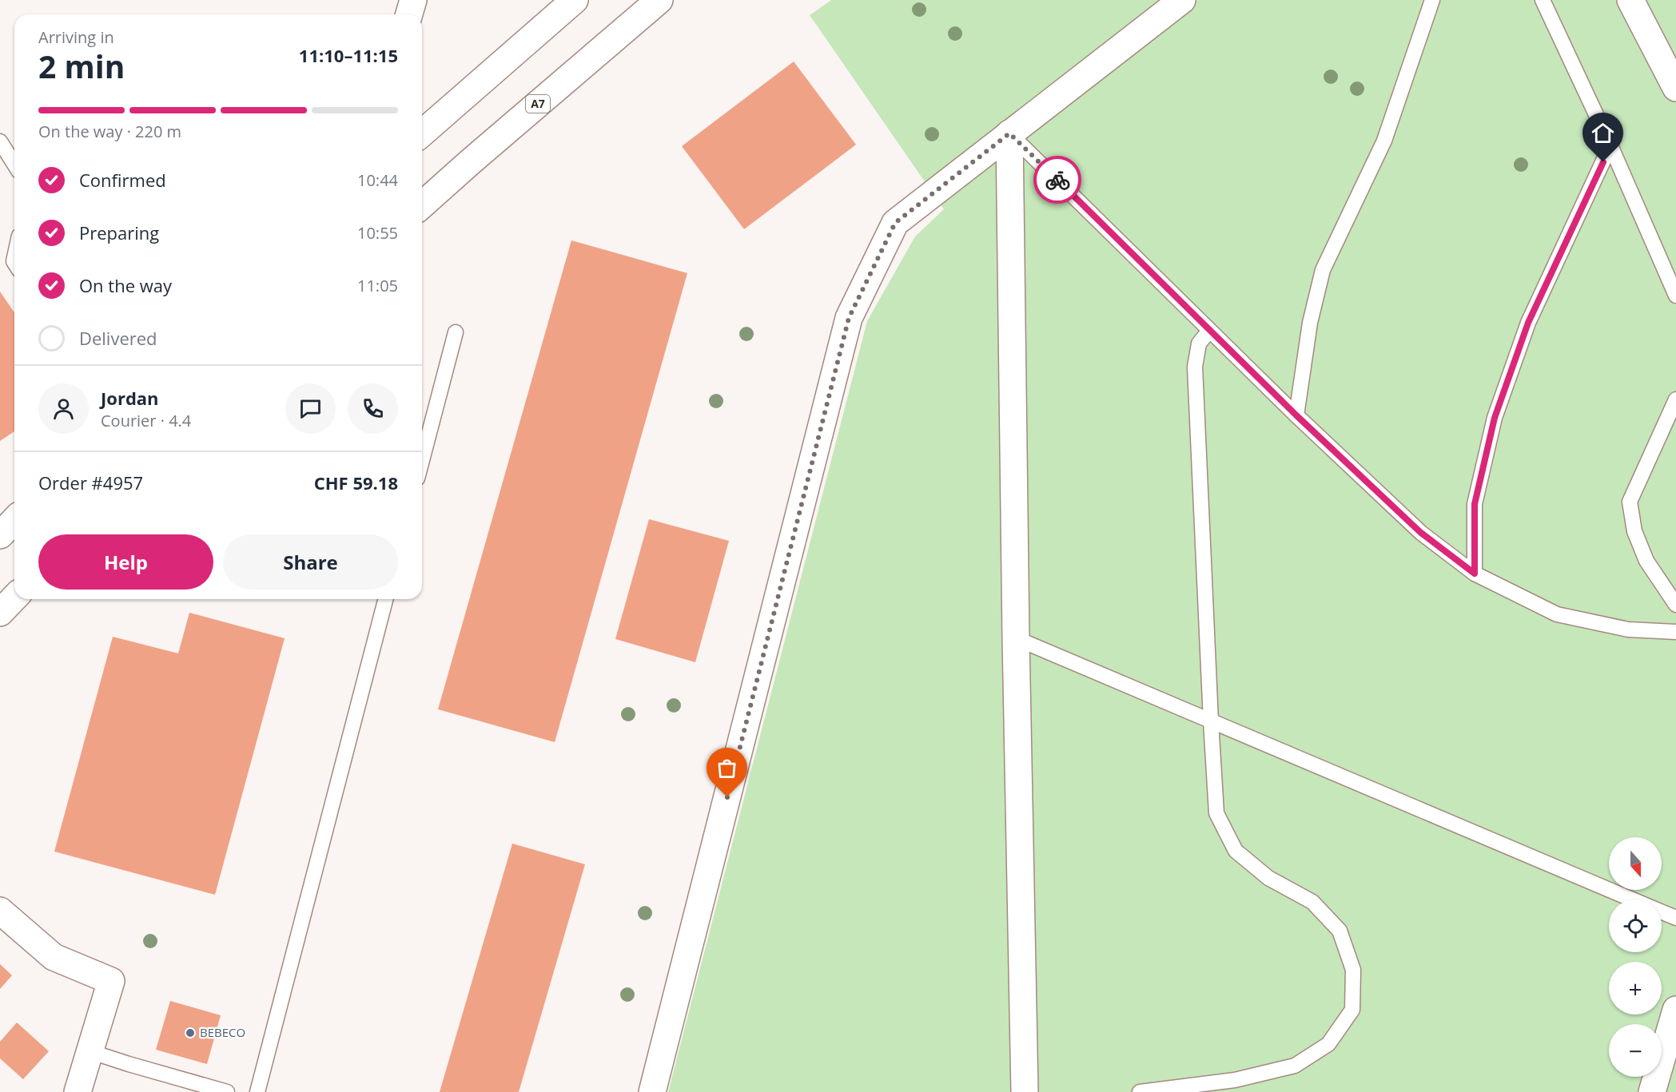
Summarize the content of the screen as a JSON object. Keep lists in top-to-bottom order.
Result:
{
  "streets": {
    "main road": ["A7"]
  },
  "places": ["BEBECO"],
  "north": "bottom",
  "page": {
    "heading": ["2 min", "Arriving in", "11:10–11:15"],
    "panel": [
      "Jordan",
      "Courier · 4.4",
      "Order #4957",
      "CHF 59.18"
    ],
    "bar": "On the way · 220 m",
    "list": [
      ["Confirmed", "10:44"],
      ["Preparing", "10:55"],
      ["On the way", "11:05"],
      "Delivered"
    ],
    "buttons": ["Help", "Share"],
    "map_buttons": ["+", "−"]
  }
}
